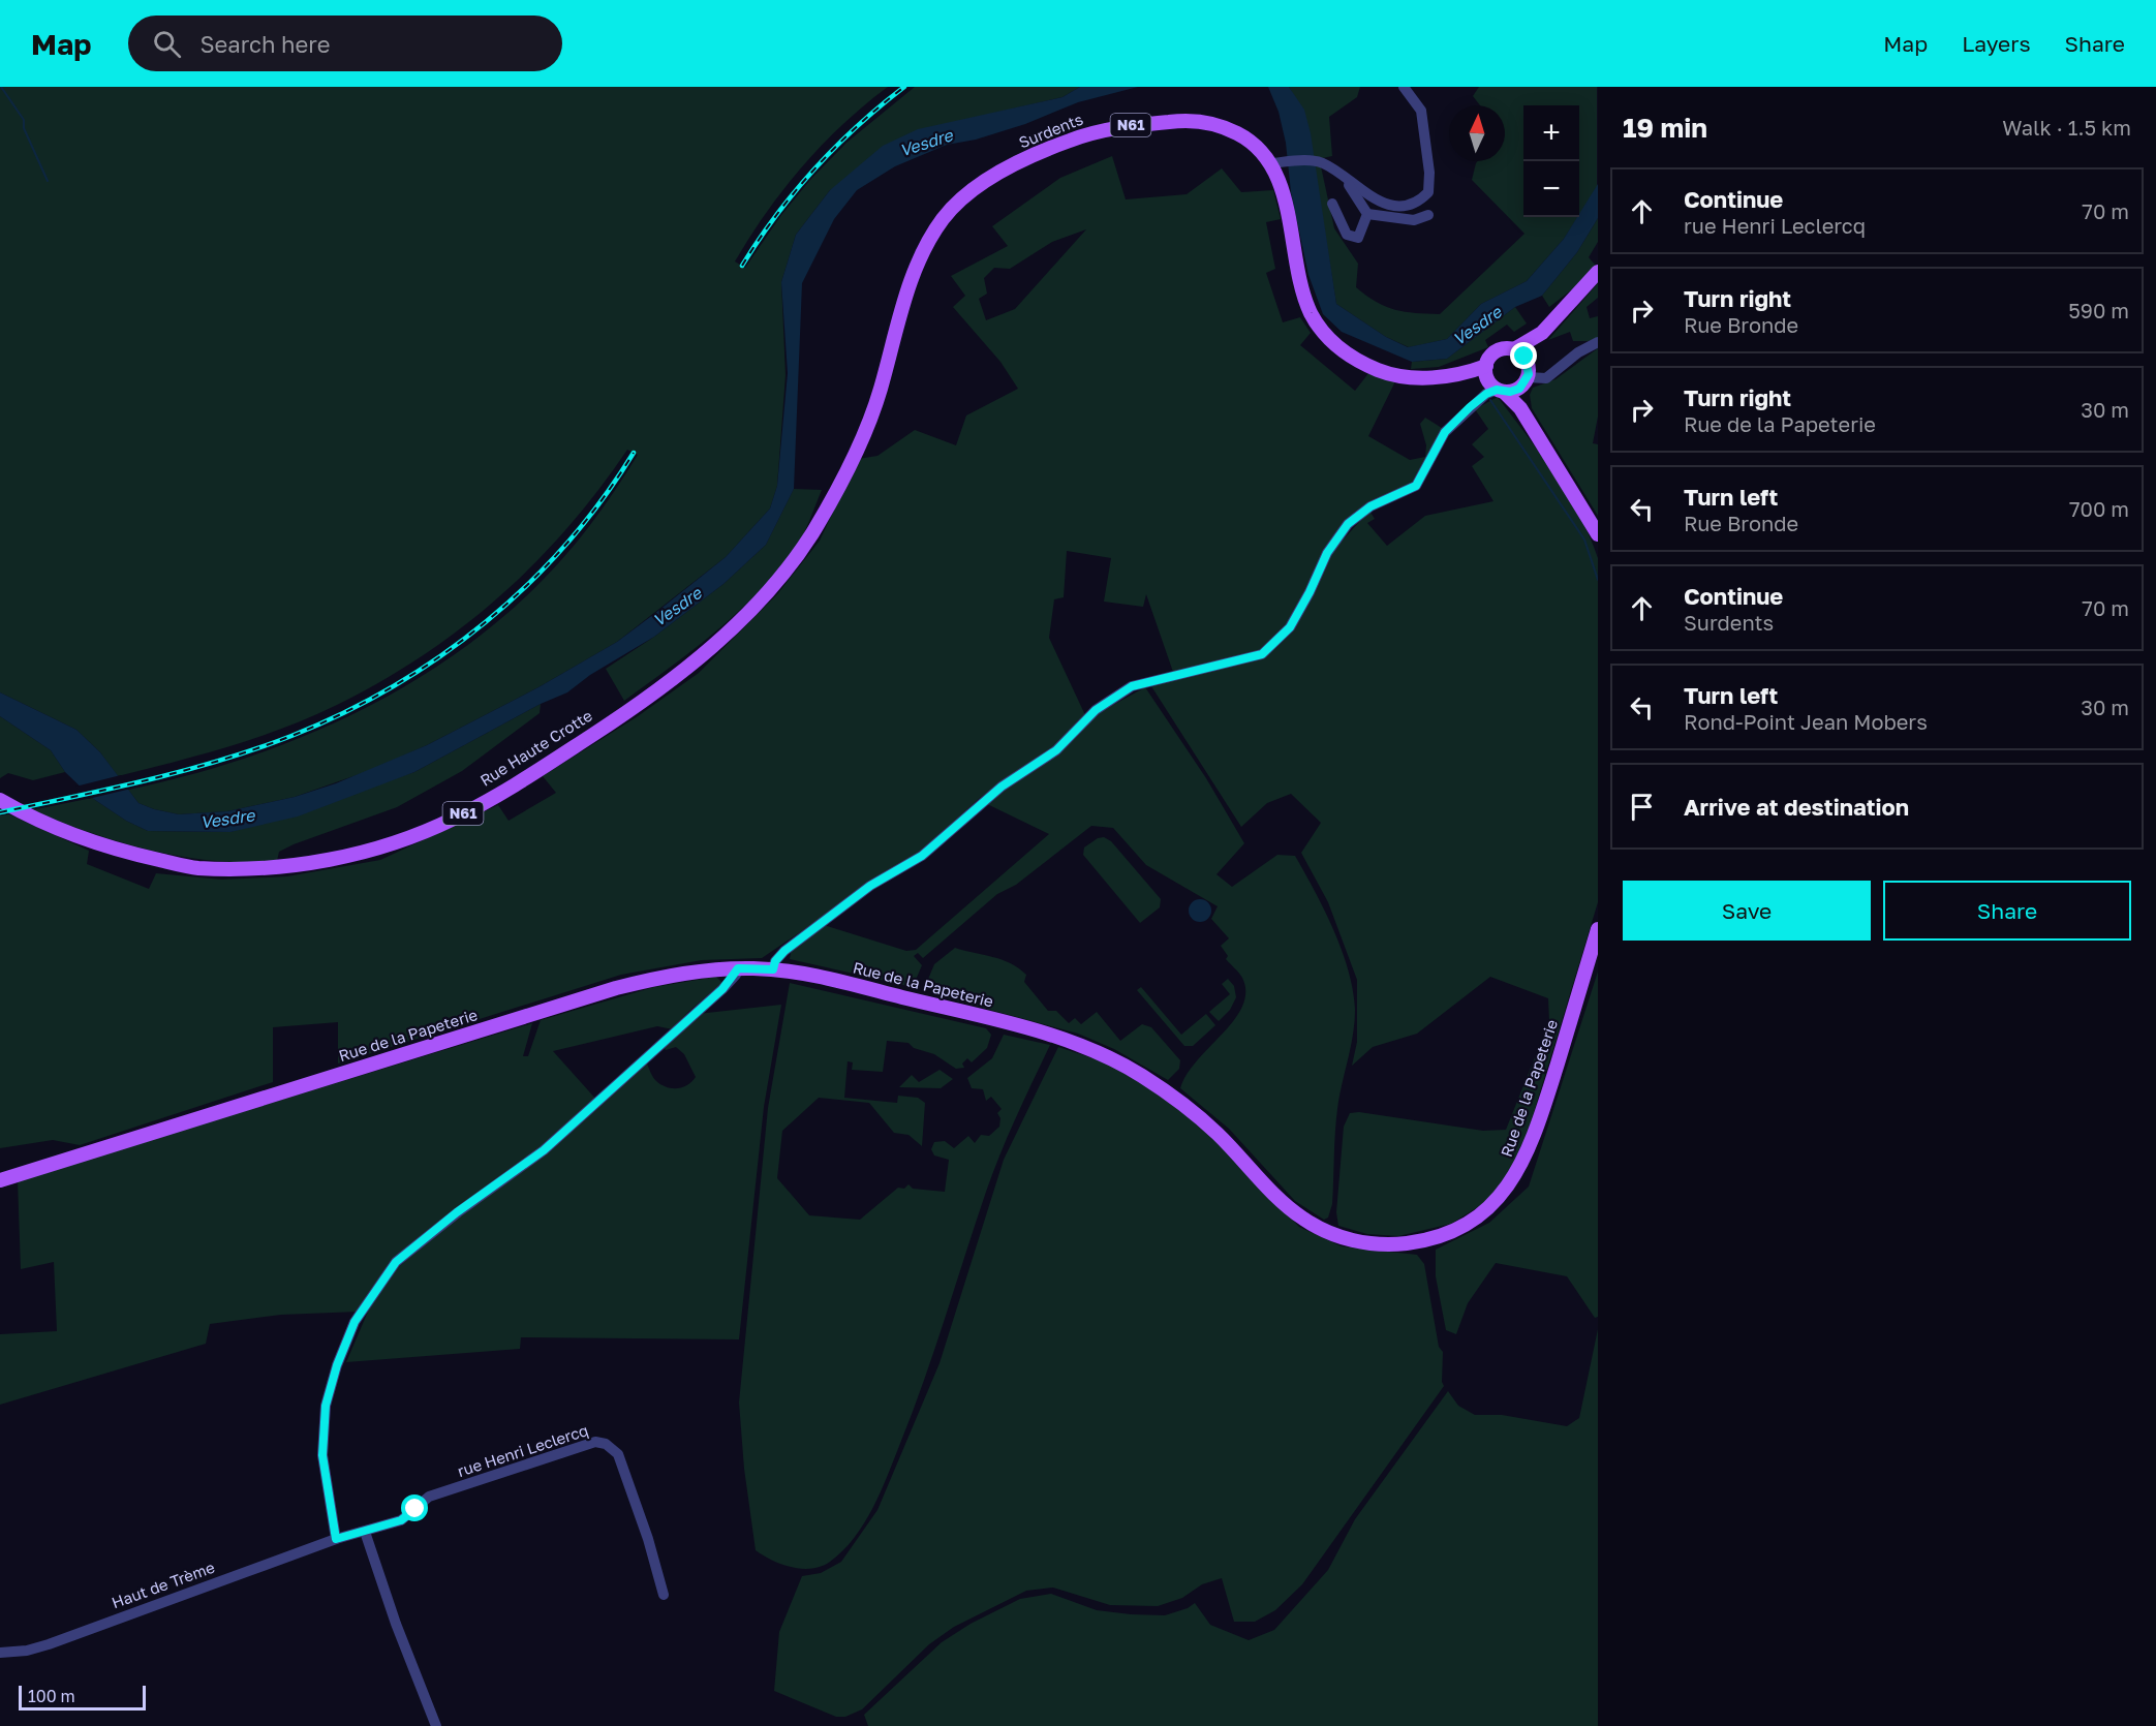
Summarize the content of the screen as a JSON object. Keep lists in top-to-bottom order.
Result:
{
  "streets": {
    "main road": [
      "N61",
      "Surdents",
      "Rue Haute Crotte",
      "Rue de la Papeterie"
    ],
    "street": ["rue Henri Leclercq", "Haut de Trème"]
  },
  "crossings": [
    ["N61", "Surdents"],
    ["Surdents", "Rue Haute Crotte"],
    ["rue Henri Leclercq", "Haut de Trème"]
  ],
  "water": ["Vesdre"],
  "scale_bar": "100 m",
  "north": "top",
  "page": {
    "header": "Map",
    "search": "Search here",
    "nav": ["Map", "Layers", "Share"],
    "heading": ["19 min", "Walk · 1.5 km"],
    "map_buttons": ["+", "−"],
    "list": [
      ["Continue", "rue Henri Leclercq", "70 m"],
      ["Turn right", "Rue Bronde", "590 m"],
      ["Turn right", "Rue de la Papeterie", "30 m"],
      ["Turn left", "Rue Bronde", "700 m"],
      ["Continue", "Surdents", "70 m"],
      ["Turn left", "Rond-Point Jean Mobers", "30 m"],
      "Arrive at destination"
    ],
    "buttons": ["Save", "Share"],
    "scale": "100 m"
  }
}
